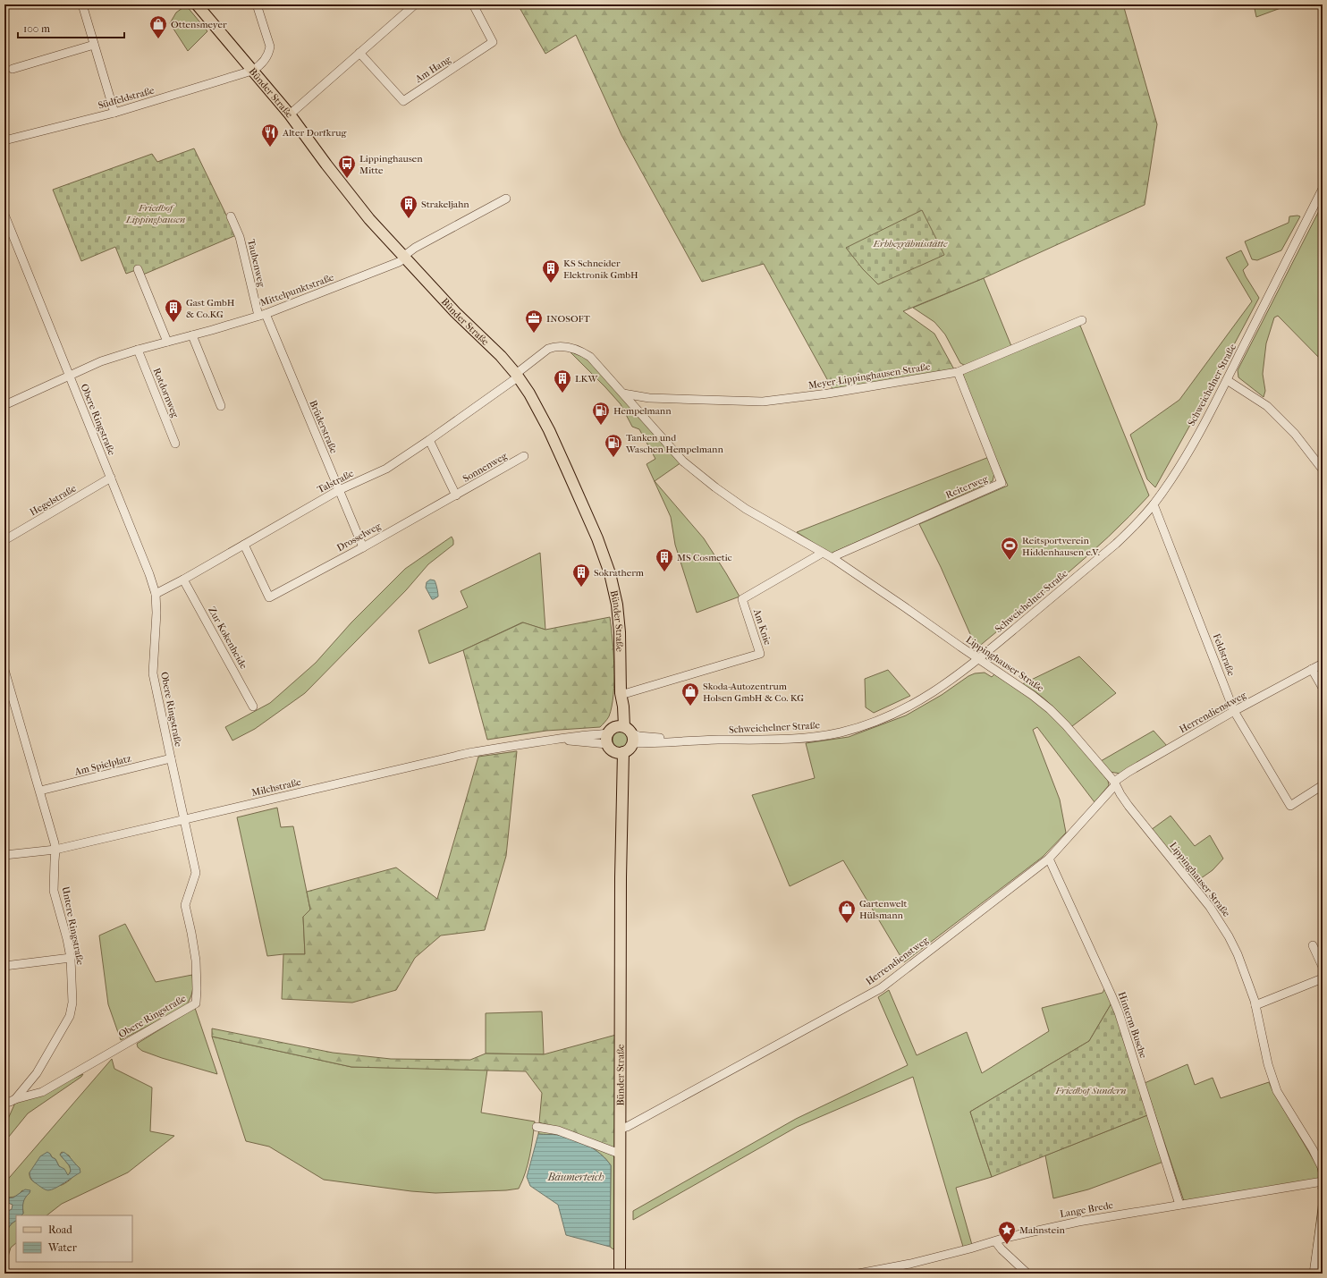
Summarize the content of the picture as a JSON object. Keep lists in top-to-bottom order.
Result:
{
  "streets": {
    "main road": ["Bünder Straße"],
    "street": [
      "Am Hang",
      "Südfeldstraße",
      "Taubenweg",
      "Mittelpunktstraße",
      "Meyer-Lippinghausen-Straße",
      "Schweichelner Straße",
      "Rotdornweg",
      "Obere Ringstraße",
      "Brüderstraße",
      "Sonnenweg",
      "Talstraße",
      "Reiterweg",
      "Hegelstraße",
      "Drosselweg",
      "Am Knie",
      "Zur Kokenheide",
      "Feldstraße",
      "Lippinghauser Straße",
      "Herrendienstweg",
      "Am Spielplatz",
      "Milchstraße",
      "Untere Ringstraße",
      "Hinterm Busche",
      "Lange Brede"
    ]
  },
  "crossings": [
    ["Bünder Straße", "Südfeldstraße"],
    ["Bünder Straße", "Mittelpunktstraße"],
    ["Bünder Straße", "Schweichelner Straße"],
    ["Bünder Straße", "Talstraße"],
    ["Bünder Straße", "Am Knie"],
    ["Bünder Straße", "Lippinghauser Straße"],
    ["Bünder Straße", "Herrendienstweg"],
    ["Bünder Straße", "Milchstraße"],
    ["Taubenweg", "Mittelpunktstraße"],
    ["Taubenweg", "Brüderstraße"],
    ["Mittelpunktstraße", "Rotdornweg"],
    ["Mittelpunktstraße", "Obere Ringstraße"],
    ["Mittelpunktstraße", "Brüderstraße"],
    ["Meyer-Lippinghausen-Straße", "Reiterweg"],
    ["Meyer-Lippinghausen-Straße", "Lippinghauser Straße"],
    ["Schweichelner Straße", "Feldstraße"],
    ["Schweichelner Straße", "Lippinghauser Straße"],
    ["Schweichelner Straße", "Milchstraße"],
    ["Obere Ringstraße", "Talstraße"],
    ["Obere Ringstraße", "Hegelstraße"],
    ["Obere Ringstraße", "Am Spielplatz"],
    ["Obere Ringstraße", "Milchstraße"],
    ["Obere Ringstraße", "Untere Ringstraße"],
    ["Brüderstraße", "Talstraße"],
    ["Brüderstraße", "Drosselweg"],
    ["Sonnenweg", "Drosselweg"],
    ["Talstraße", "Drosselweg"],
    ["Talstraße", "Zur Kokenheide"],
    ["Talstraße", "Lippinghauser Straße"],
    ["Reiterweg", "Lippinghauser Straße"],
    ["Am Knie", "Lippinghauser Straße"],
    ["Feldstraße", "Herrendienstweg"],
    ["Lippinghauser Straße", "Herrendienstweg"],
    ["Herrendienstweg", "Hinterm Busche"],
    ["Am Spielplatz", "Untere Ringstraße"],
    ["Milchstraße", "Untere Ringstraße"],
    ["Hinterm Busche", "Lange Brede"]
  ],
  "water": ["Bäumerteich"],
  "parks": ["Friedhof Lippinghausen", "Erbbegräbnisstätte", "Friedhof Sundern"],
  "places": {
    "shop": ["Ottensmeyer", "Skoda-Autozentrum Holsen GmbH & Co. KG", "Gartenwelt Hülsmann"],
    "restaurant": ["Alter Dorfkrug"],
    "bus stop": ["Lippinghausen Mitte"],
    "building": [
      "Strakeljahn",
      "KS Schneider Elektronik GmbH",
      "Gast GmbH & Co.KG",
      "LKW",
      "MS Cosmetic",
      "Sokratherm"
    ],
    "office": ["INOSOFT"],
    "fuel station": ["Hempelmann", "Tanken und Waschen Hempelmann"],
    "sports": ["Reitsportverein Hiddenhausen e.V."],
    "place": ["Mahnstein"]
  },
  "legend": ["Road", "Water"],
  "scale_bar": "100 m"
}
